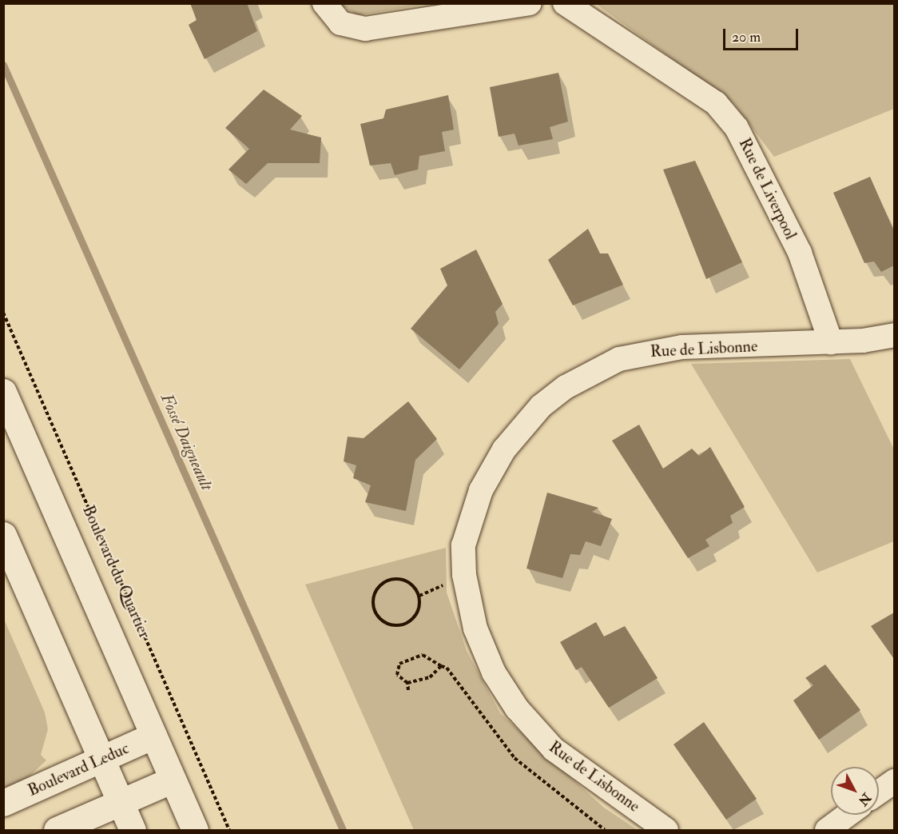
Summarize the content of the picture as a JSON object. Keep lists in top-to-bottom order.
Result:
{
  "streets": {
    "main road": ["Boulevard du Quartier", "Boulevard Leduc"],
    "street": ["Rue de Liverpool", "Rue de Lisbonne"]
  },
  "crossings": [
    ["Rue de Liverpool", "Rue de Lisbonne"],
    ["Boulevard du Quartier", "Boulevard Leduc"]
  ],
  "water": ["Fossé Daigneault"],
  "scale_bar": "20 m",
  "north": "bottom right"
}
